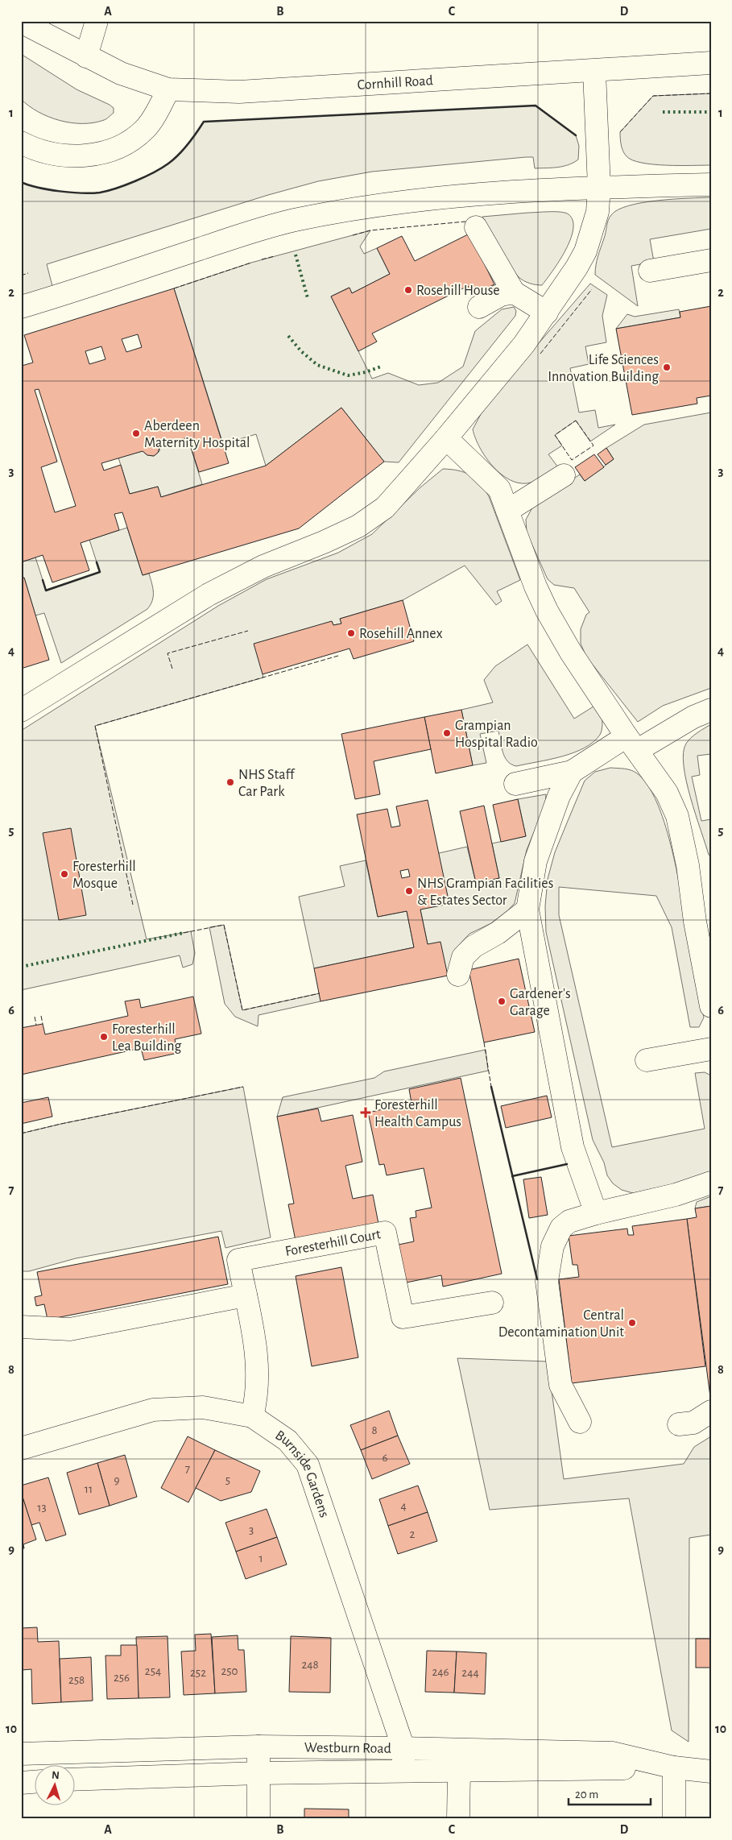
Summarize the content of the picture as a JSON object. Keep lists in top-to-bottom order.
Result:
{
  "streets": {
    "street": [
      "Cornhill Road",
      "Foresterhill Court",
      "Burnside Gardens",
      "Westburn Road"
    ]
  },
  "crossings": [
    ["Foresterhill Court", "Burnside Gardens"],
    ["Burnside Gardens", "Westburn Road"]
  ],
  "places": {
    "other": [
      "Rosehill House",
      "Life Sciences Innovation Building",
      "Aberdeen Maternity Hospital",
      "Rosehill Annex",
      "Grampian Hospital Radio",
      "NHS Staff Car Park",
      "Foresterhill Mosque",
      "NHS Grampian Facilities & Estates Sector",
      "Gardener's Garage",
      "Foresterhill Lea Building",
      "Central Decontamination Unit"
    ],
    "health": ["Foresterhill Health Campus"]
  },
  "house_numbers": [
    "8",
    "6",
    "7",
    "9",
    "5",
    "11",
    "4",
    "13",
    "3",
    "2",
    "1",
    "248",
    "254",
    "250",
    "246",
    "252",
    "244",
    "256",
    "258"
  ],
  "scale_bar": "20 m",
  "north": "top",
  "grid": {
    "columns": [
      "A",
      "B",
      "C",
      "D"
    ],
    "rows": [
      "1",
      "2",
      "3",
      "4",
      "5",
      "6",
      "7",
      "8",
      "9",
      "10"
    ]
  }
}
